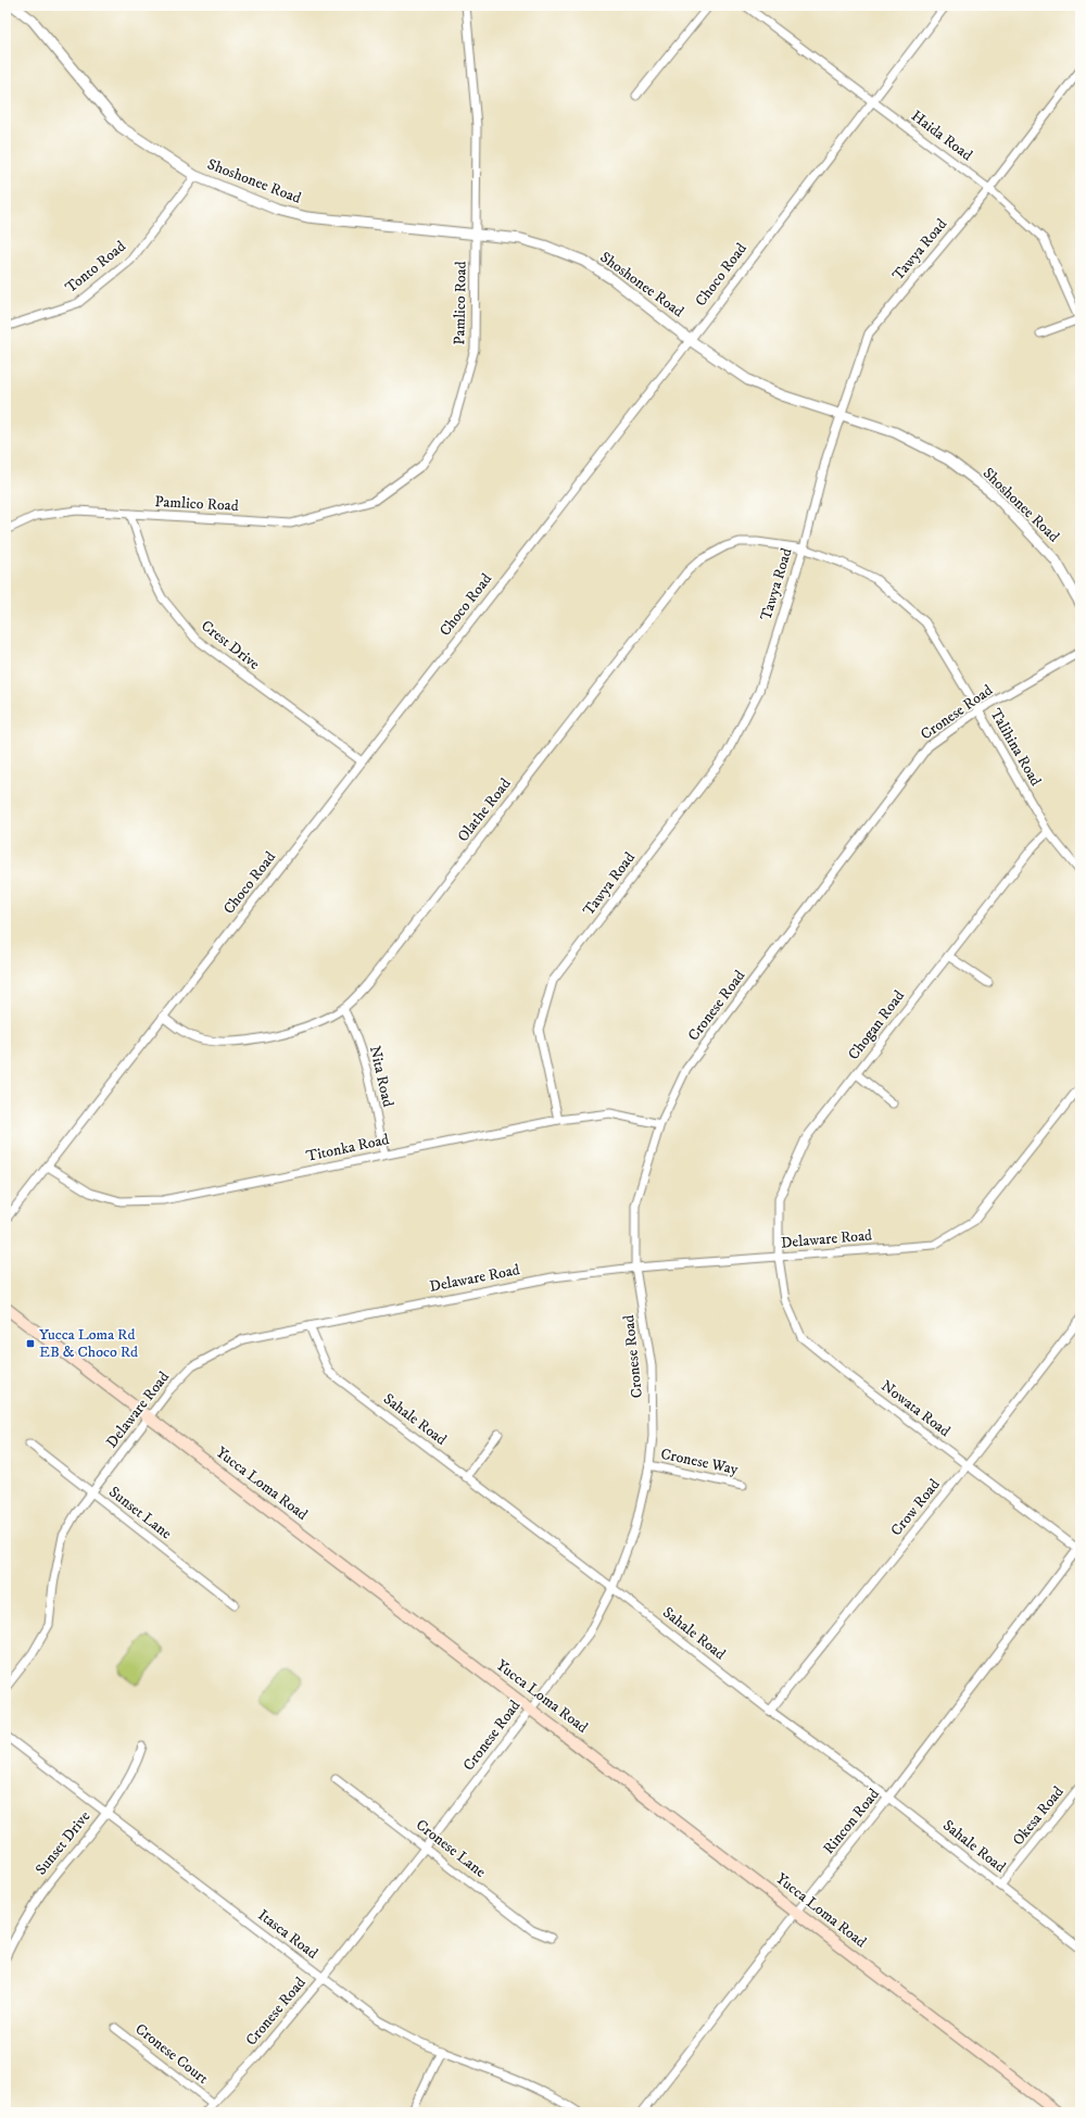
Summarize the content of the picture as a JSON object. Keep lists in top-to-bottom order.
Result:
{
  "streets": {
    "main road": ["Yucca Loma Road"],
    "street": [
      "Haida Road",
      "Shoshonee Road",
      "Tawya Road",
      "Tonto Road",
      "Choco Road",
      "Pamlico Road",
      "Crest Drive",
      "Cronese Road",
      "Talihina Road",
      "Olathe Road",
      "Chogan Road",
      "Nita Road",
      "Titonka Road",
      "Delaware Road",
      "Nowata Road",
      "Sahale Road",
      "Cronese Way",
      "Crow Road",
      "Sunset Lane",
      "Okesa Road",
      "Rincon Road",
      "Sunset Drive",
      "Cronese Lane",
      "Itasca Road",
      "Cronese Court"
    ]
  },
  "crossings": [
    ["Haida Road", "Tawya Road"],
    ["Haida Road", "Choco Road"],
    ["Shoshonee Road", "Tawya Road"],
    ["Shoshonee Road", "Tonto Road"],
    ["Shoshonee Road", "Choco Road"],
    ["Shoshonee Road", "Pamlico Road"],
    ["Tawya Road", "Talihina Road"],
    ["Tawya Road", "Olathe Road"],
    ["Tawya Road", "Titonka Road"],
    ["Choco Road", "Crest Drive"],
    ["Choco Road", "Olathe Road"],
    ["Choco Road", "Titonka Road"],
    ["Pamlico Road", "Crest Drive"],
    ["Cronese Road", "Talihina Road"],
    ["Cronese Road", "Titonka Road"],
    ["Cronese Road", "Delaware Road"],
    ["Cronese Road", "Sahale Road"],
    ["Cronese Road", "Cronese Way"],
    ["Cronese Road", "Yucca Loma Road"],
    ["Cronese Road", "Cronese Lane"],
    ["Cronese Road", "Itasca Road"],
    ["Cronese Road", "Cronese Court"],
    ["Talihina Road", "Olathe Road"],
    ["Talihina Road", "Chogan Road"],
    ["Olathe Road", "Nita Road"],
    ["Chogan Road", "Delaware Road"],
    ["Chogan Road", "Nowata Road"],
    ["Nita Road", "Titonka Road"],
    ["Delaware Road", "Nowata Road"],
    ["Delaware Road", "Sahale Road"],
    ["Delaware Road", "Yucca Loma Road"],
    ["Delaware Road", "Sunset Lane"],
    ["Nowata Road", "Crow Road"],
    ["Nowata Road", "Rincon Road"],
    ["Sahale Road", "Crow Road"],
    ["Sahale Road", "Okesa Road"],
    ["Sahale Road", "Rincon Road"],
    ["Yucca Loma Road", "Rincon Road"],
    ["Sunset Drive", "Itasca Road"]
  ],
  "places": {
    "transit": ["Yucca Loma Rd EB & Choco Rd"]
  }
}
